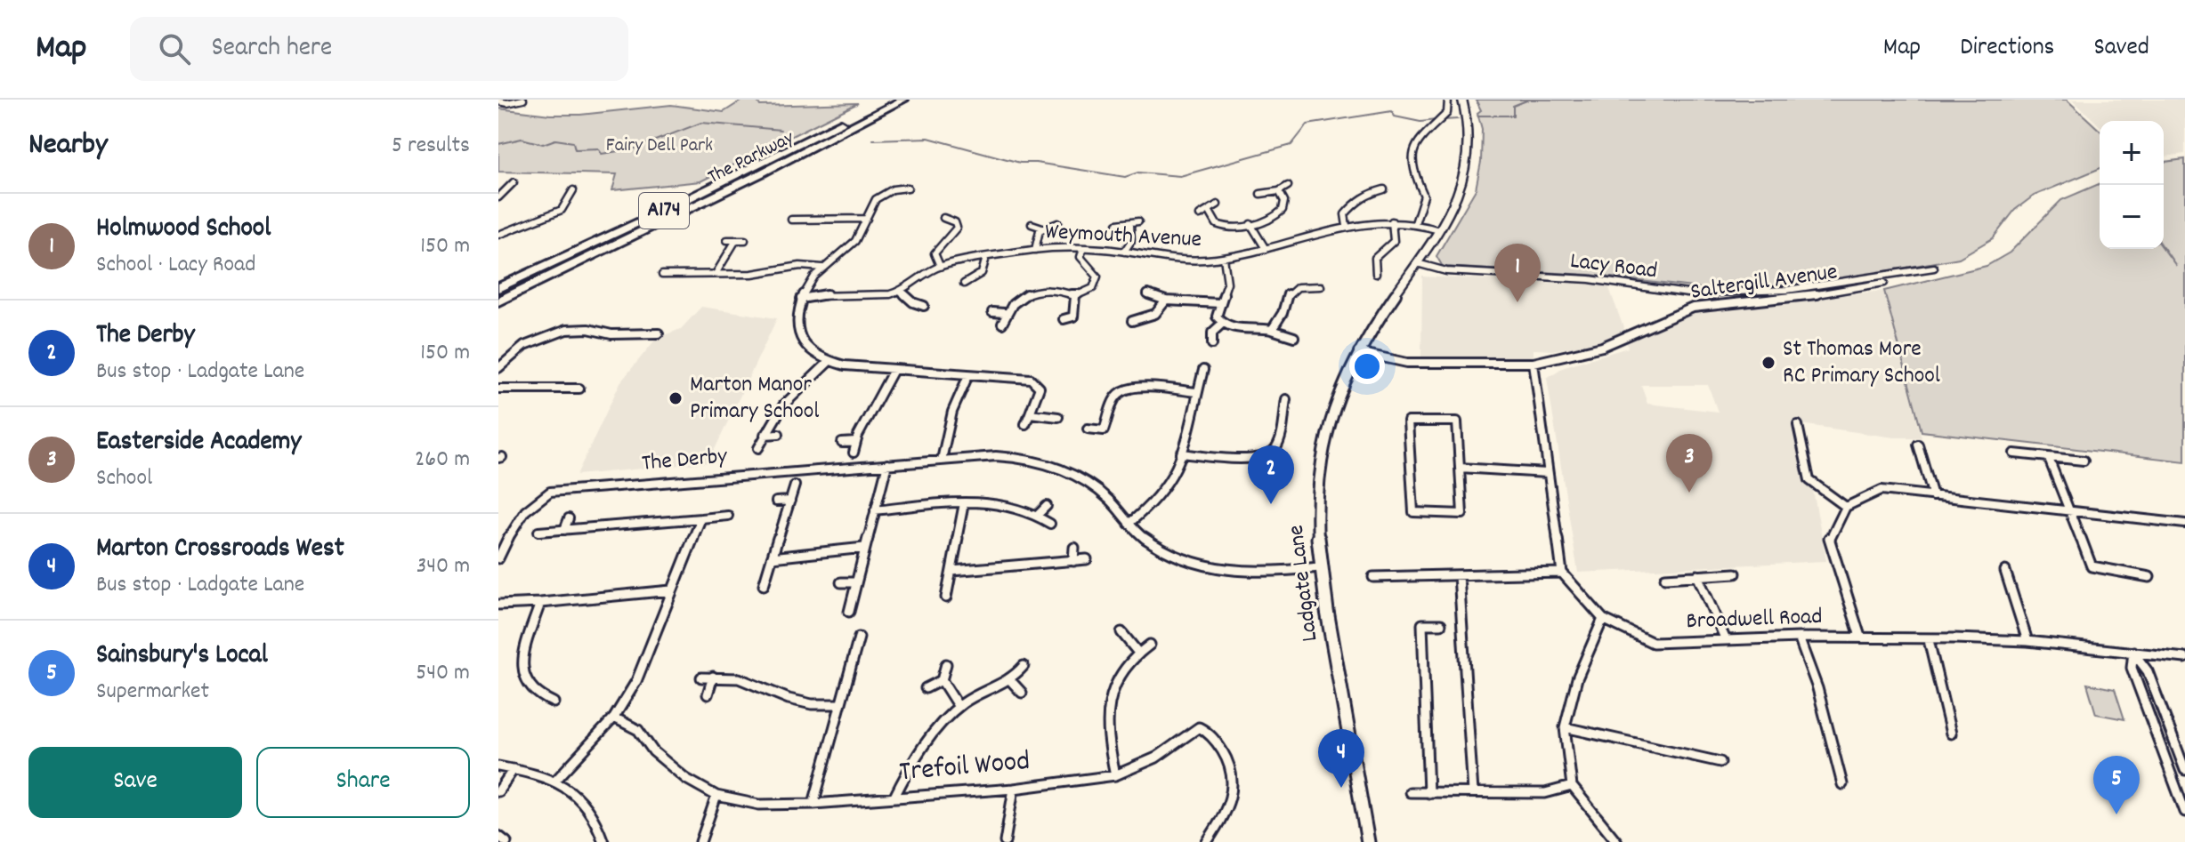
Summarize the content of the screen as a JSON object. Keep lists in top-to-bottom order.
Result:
{
  "streets": {
    "highway": ["The Parkway", "A174"],
    "main road": ["Ladgate Lane"],
    "street": [
      "Weymouth Avenue",
      "Lacy Road",
      "Saltergill Avenue",
      "The Derby",
      "Broadwell Road",
      "Trefoil Wood"
    ]
  },
  "crossings": [
    ["Weymouth Avenue", "Ladgate Lane"],
    ["Lacy Road", "Ladgate Lane"],
    ["Saltergill Avenue", "Ladgate Lane"],
    ["The Derby", "Ladgate Lane"]
  ],
  "parks": ["Fairy Dell Park"],
  "places": ["St Thomas More RC Primary School", "Marton Manor Primary School"],
  "page": {
    "header": "Map",
    "search": "Search here",
    "nav": ["Map", "Directions", "Saved"],
    "heading": ["Nearby", "5 results"],
    "map_buttons": ["+", "−"],
    "list": [
      {
        "mark": "1",
        "name": "Holmwood School",
        "note": "School · Lacy Road",
        "value": "150 m"
      },
      {
        "mark": "2",
        "name": "The Derby",
        "note": "Bus stop · Ladgate Lane",
        "value": "150 m"
      },
      {
        "mark": "3",
        "name": "Easterside Academy",
        "note": "School",
        "value": "260 m"
      },
      {
        "mark": "4",
        "name": "Marton Crossroads West",
        "note": "Bus stop · Ladgate Lane",
        "value": "340 m"
      },
      {
        "mark": "5",
        "name": "Sainsbury's Local",
        "note": "Supermarket",
        "value": "540 m"
      }
    ],
    "pins": [
      "1",
      "3",
      "2",
      "4",
      "5"
    ],
    "buttons": ["Save", "Share"]
  }
}
